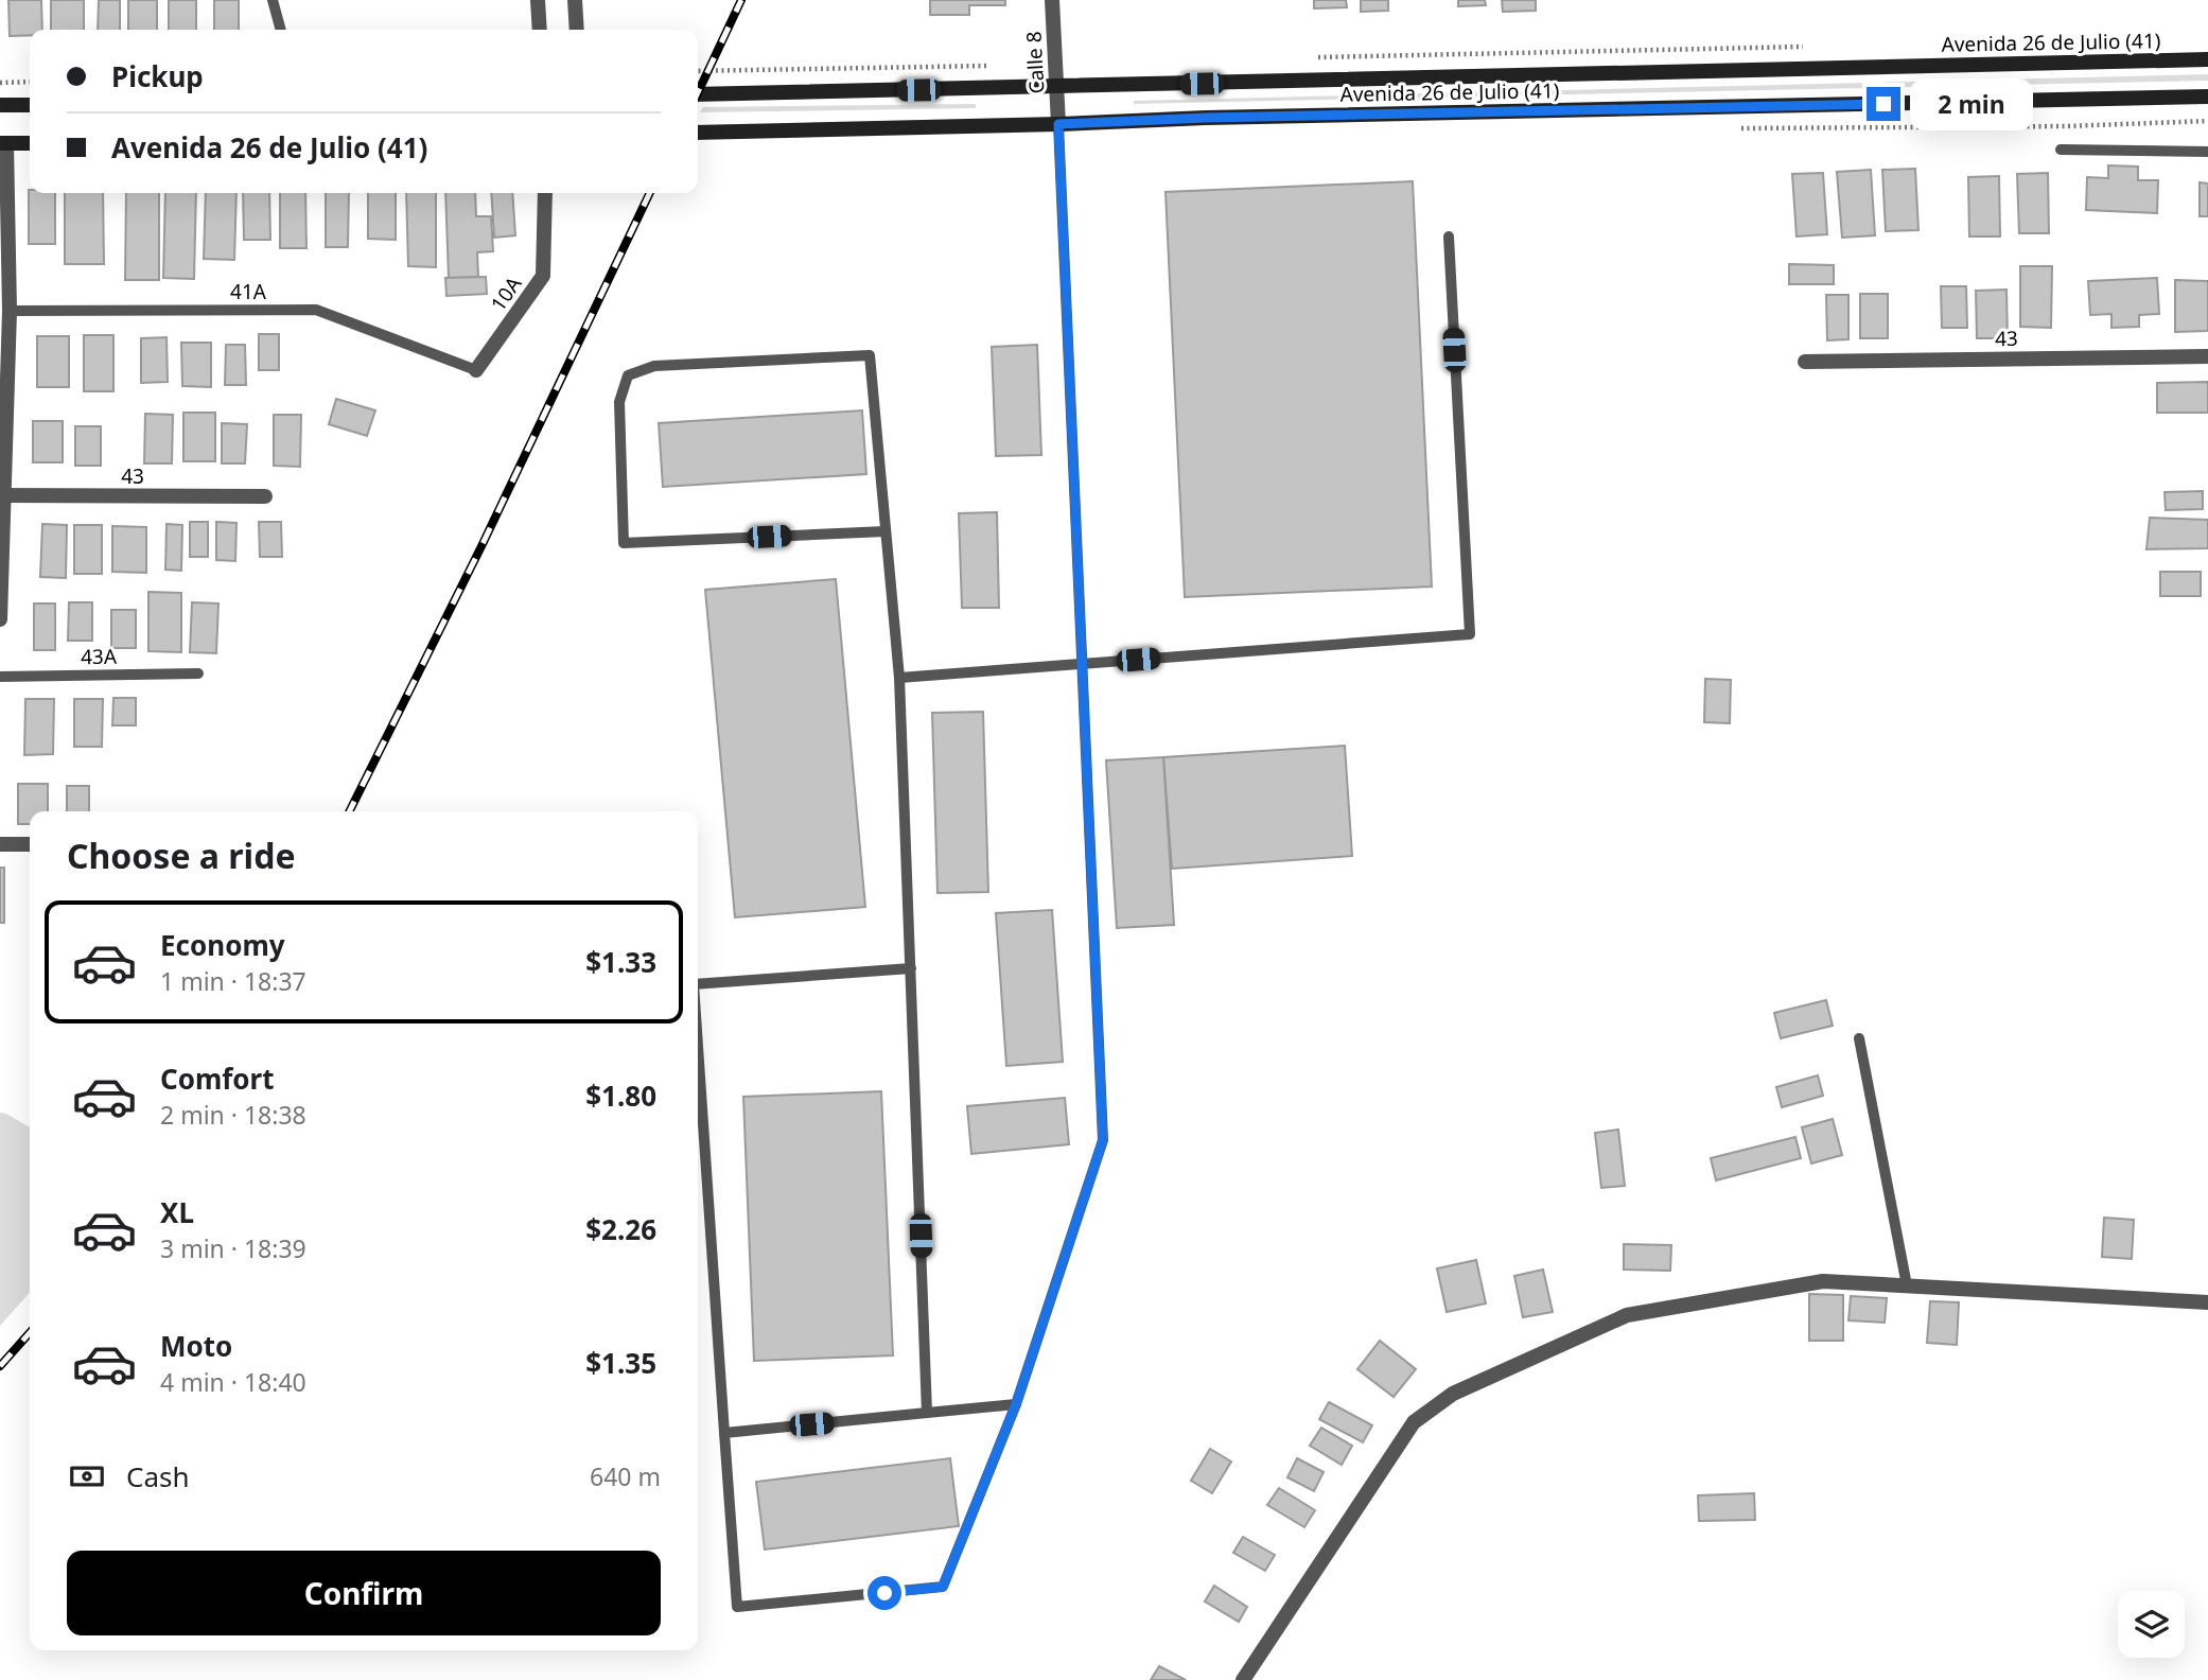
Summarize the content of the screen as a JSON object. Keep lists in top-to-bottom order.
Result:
{
  "streets": {
    "main road": ["Avenida 26 de Julio (41)"],
    "street": ["Calle 8", "10A", "43"],
    "lane": ["41A", "43A"]
  },
  "crossings": [
    ["Avenida 26 de Julio (41)", "Calle 8"],
    ["41A", "10A"]
  ],
  "page": {
    "banner": ["Pickup", "Avenida 26 de Julio (41)"],
    "bubble": "2 min",
    "heading": "Choose a ride",
    "list": [
      {
        "name": "Economy",
        "note": "1 min · 18:37",
        "value": "$1.33"
      },
      {
        "name": "Comfort",
        "note": "2 min · 18:38",
        "value": "$1.80"
      },
      {
        "name": "XL",
        "note": "3 min · 18:39",
        "value": "$2.26"
      },
      {
        "name": "Moto",
        "note": "4 min · 18:40",
        "value": "$1.35"
      }
    ],
    "pay": ["Cash", "640 m"],
    "buttons": "Confirm"
  }
}
